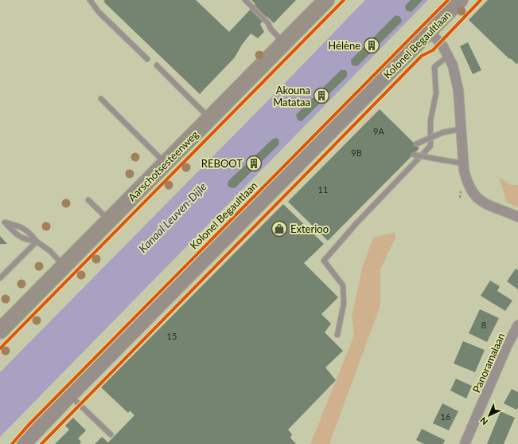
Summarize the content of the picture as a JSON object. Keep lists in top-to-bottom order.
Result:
{
  "streets": {
    "main road": ["Aarschotsesteenweg"],
    "street": ["Kolonel Begaultlaan", "Panoramalaan"]
  },
  "water": ["Kanaal Leuven-Dijle"],
  "places": {
    "building": ["Hélène", "Akouna Matataa", "REBOOT"],
    "shop": ["Exterioo"]
  },
  "house_numbers": [
    "9A",
    "9B",
    "11",
    "8",
    "15",
    "16"
  ],
  "north": "bottom left"
}
